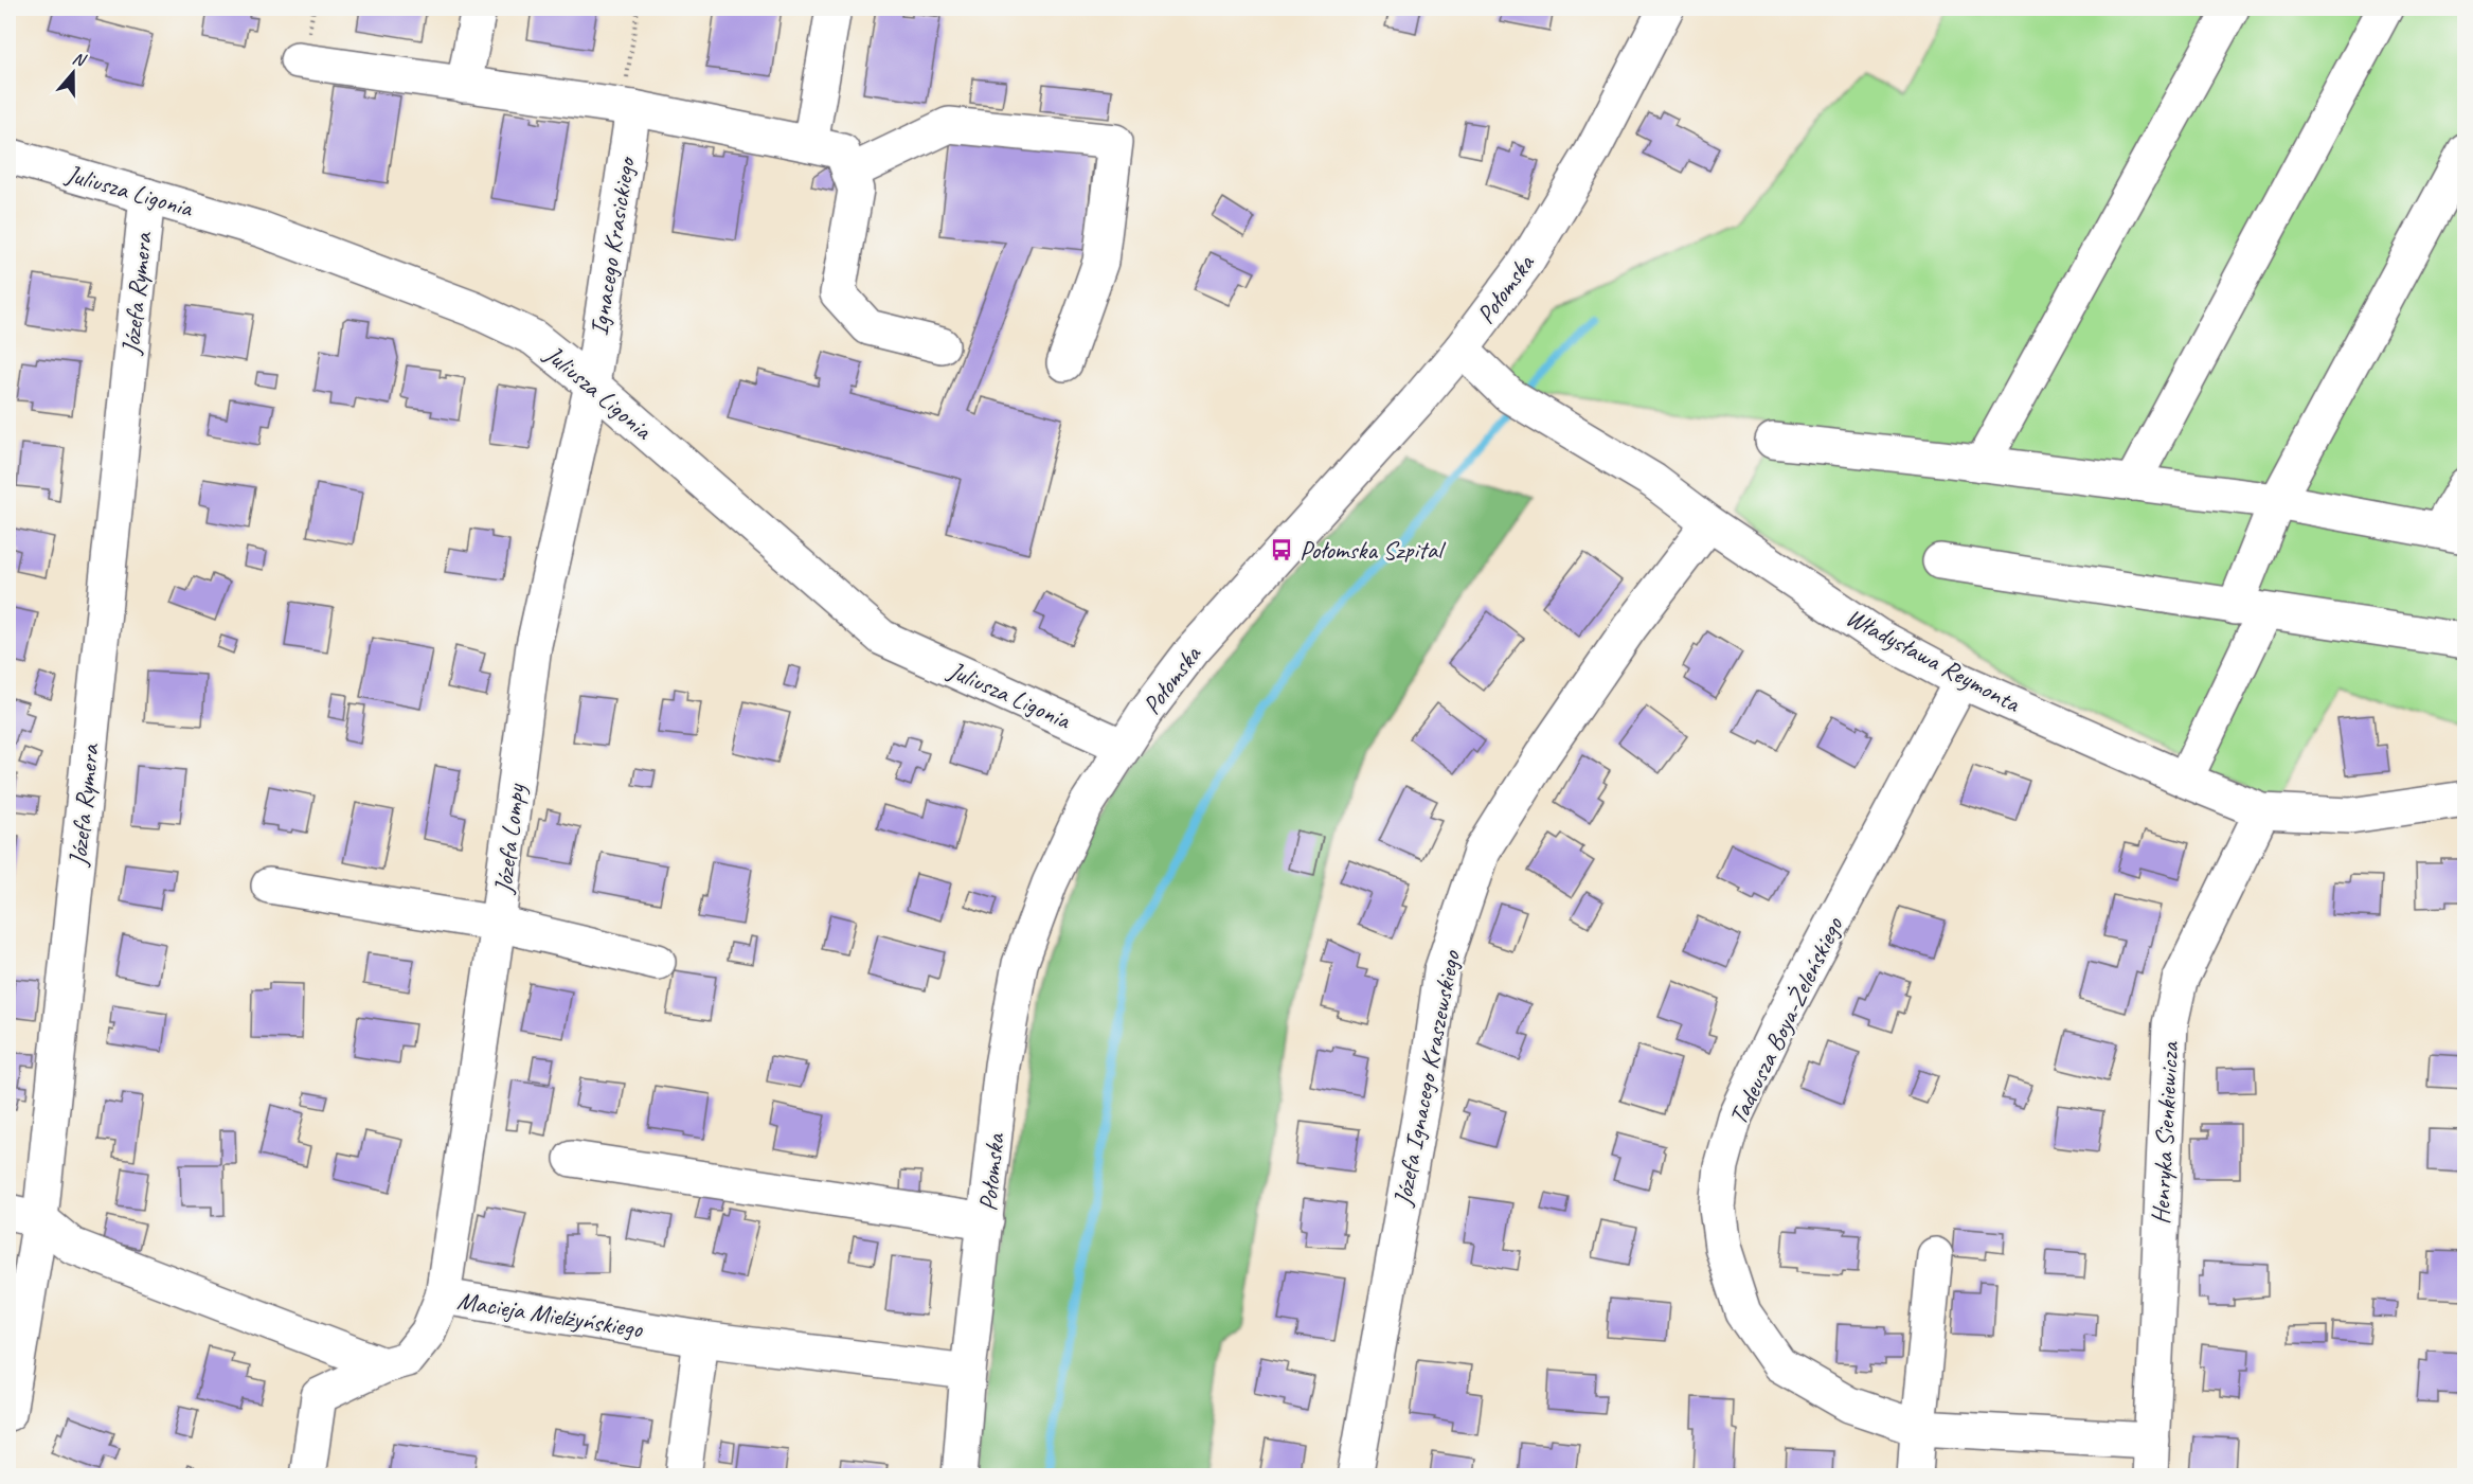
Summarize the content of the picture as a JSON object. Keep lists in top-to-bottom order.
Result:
{
  "streets": {
    "street": [
      "Juliusza Ligonia",
      "Ignacego Krasickiego",
      "Połomska",
      "Józefa Rymera",
      "Władysława Reymonta",
      "Józefa Lompy",
      "Tadeusza Boya-Żeleńskiego",
      "Józefa Ignacego Kraszewskiego",
      "Henryka Sienkiewicza",
      "Macieja Mielżyńskiego"
    ]
  },
  "crossings": [
    ["Juliusza Ligonia", "Ignacego Krasickiego"],
    ["Juliusza Ligonia", "Połomska"],
    ["Juliusza Ligonia", "Józefa Rymera"],
    ["Juliusza Ligonia", "Józefa Lompy"],
    ["Ignacego Krasickiego", "Józefa Lompy"],
    ["Połomska", "Władysława Reymonta"],
    ["Połomska", "Macieja Mielżyńskiego"],
    ["Władysława Reymonta", "Tadeusza Boya-Żeleńskiego"],
    ["Władysława Reymonta", "Józefa Ignacego Kraszewskiego"],
    ["Władysława Reymonta", "Henryka Sienkiewicza"],
    ["Józefa Lompy", "Macieja Mielżyńskiego"],
    ["Tadeusza Boya-Żeleńskiego", "Henryka Sienkiewicza"]
  ],
  "places": {
    "bus stop": ["Połomska Szpital"]
  },
  "north": "top"
}
